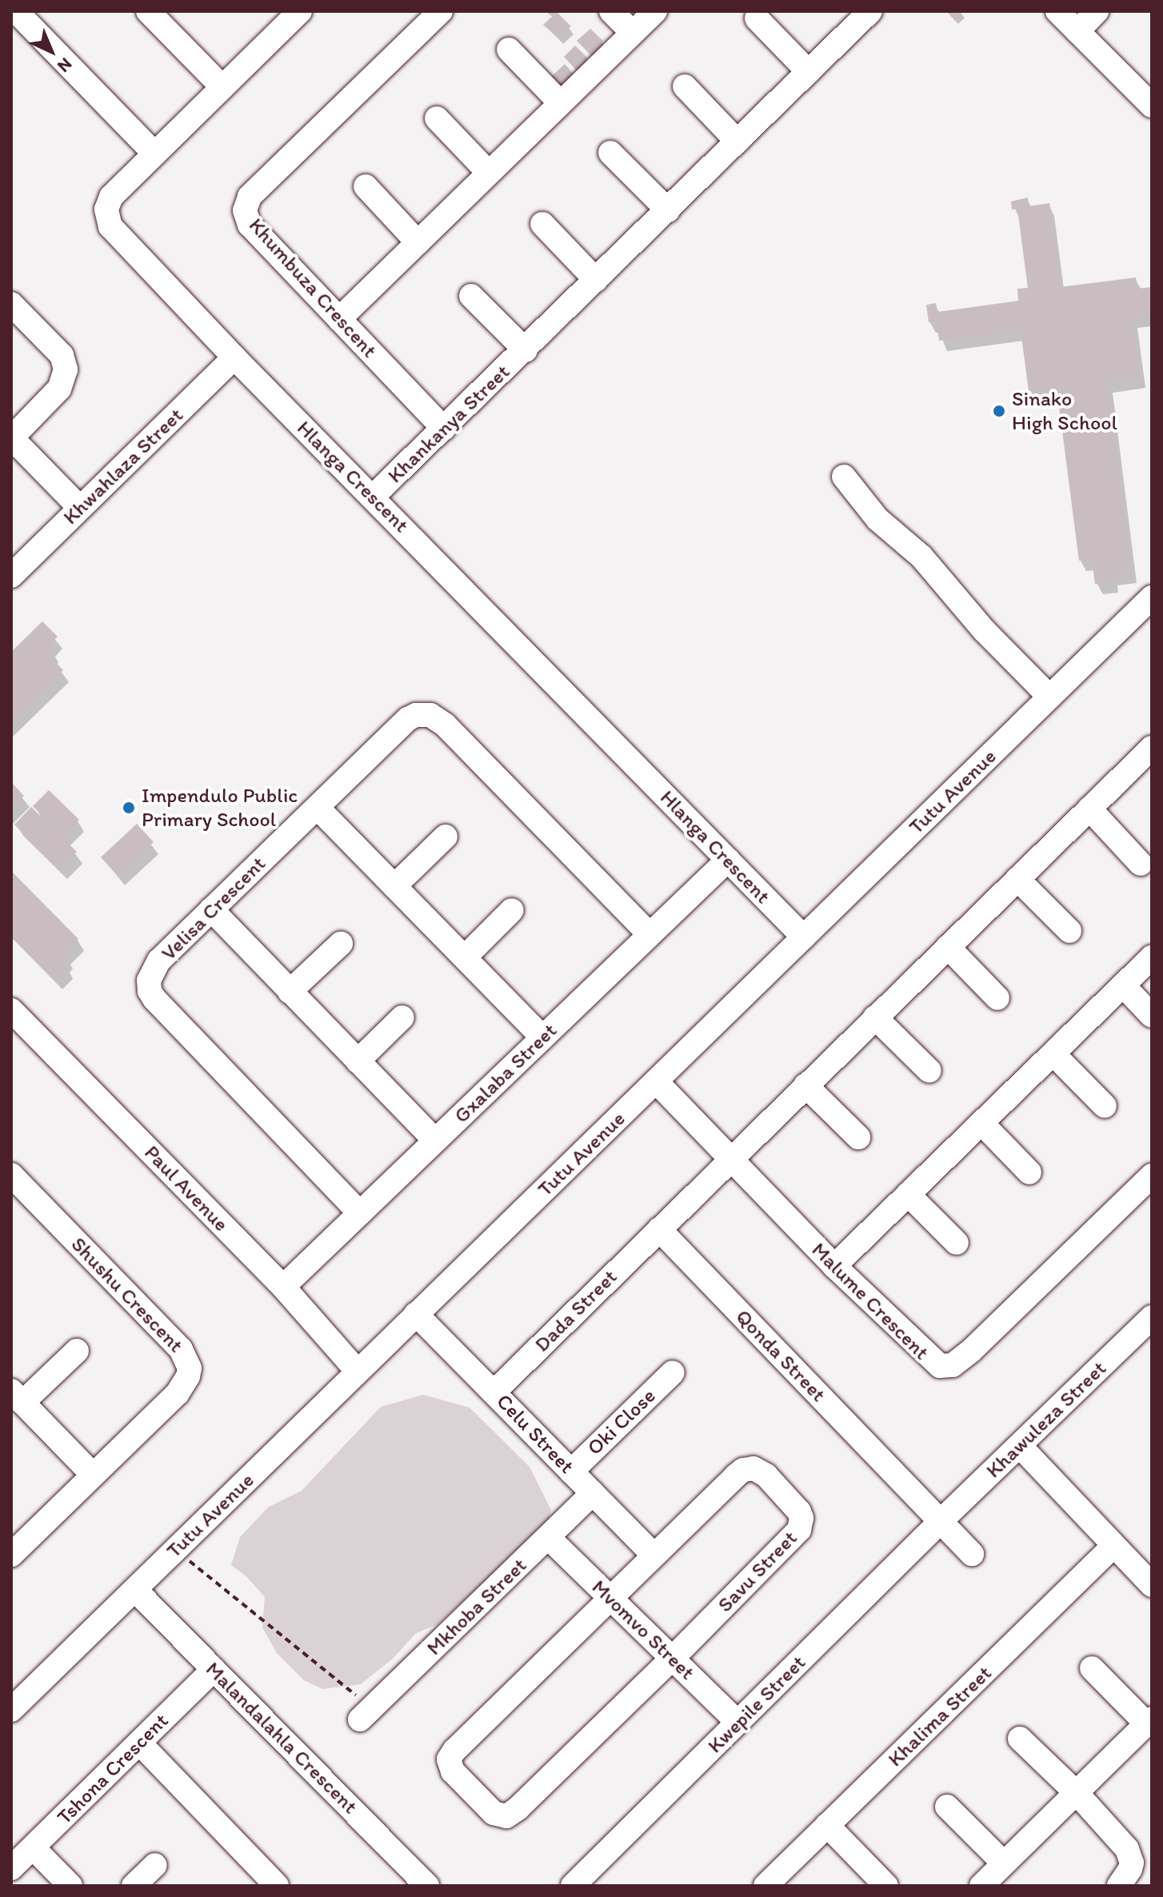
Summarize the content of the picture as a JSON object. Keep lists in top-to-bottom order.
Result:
{
  "streets": {
    "street": [
      "Khumbuza Crescent",
      "Khankanya Street",
      "Khwahlaza Street",
      "Hlanga Crescent",
      "Tutu Avenue",
      "Velisa Crescent",
      "Gxalaba Street",
      "Paul Avenue",
      "Shushu Crescent",
      "Malume Crescent",
      "Dada Street",
      "Qonda Street",
      "Khawuleza Street",
      "Oki Close",
      "Celu Street",
      "Savu Street",
      "Mkhoba Street",
      "Mvomvo Street",
      "Kwepile Street",
      "Khalima Street",
      "Malandalahla Crescent",
      "Tshona Crescent"
    ]
  },
  "crossings": [
    ["Khumbuza Crescent", "Khankanya Street"],
    ["Khankanya Street", "Hlanga Crescent"],
    ["Khwahlaza Street", "Hlanga Crescent"],
    ["Hlanga Crescent", "Tutu Avenue"],
    ["Hlanga Crescent", "Gxalaba Street"],
    ["Tutu Avenue", "Paul Avenue"],
    ["Tutu Avenue", "Malume Crescent"],
    ["Tutu Avenue", "Celu Street"],
    ["Tutu Avenue", "Malandalahla Crescent"],
    ["Velisa Crescent", "Gxalaba Street"],
    ["Gxalaba Street", "Paul Avenue"],
    ["Dada Street", "Qonda Street"],
    ["Dada Street", "Celu Street"],
    ["Qonda Street", "Khawuleza Street"],
    ["Qonda Street", "Kwepile Street"],
    ["Khawuleza Street", "Kwepile Street"],
    ["Oki Close", "Celu Street"],
    ["Celu Street", "Savu Street"],
    ["Celu Street", "Mkhoba Street"],
    ["Savu Street", "Mvomvo Street"],
    ["Mkhoba Street", "Mvomvo Street"],
    ["Mvomvo Street", "Kwepile Street"],
    ["Malandalahla Crescent", "Tshona Crescent"]
  ],
  "places": ["Sinako High School", "Impendulo Public Primary School"],
  "north": "bottom right"
}
